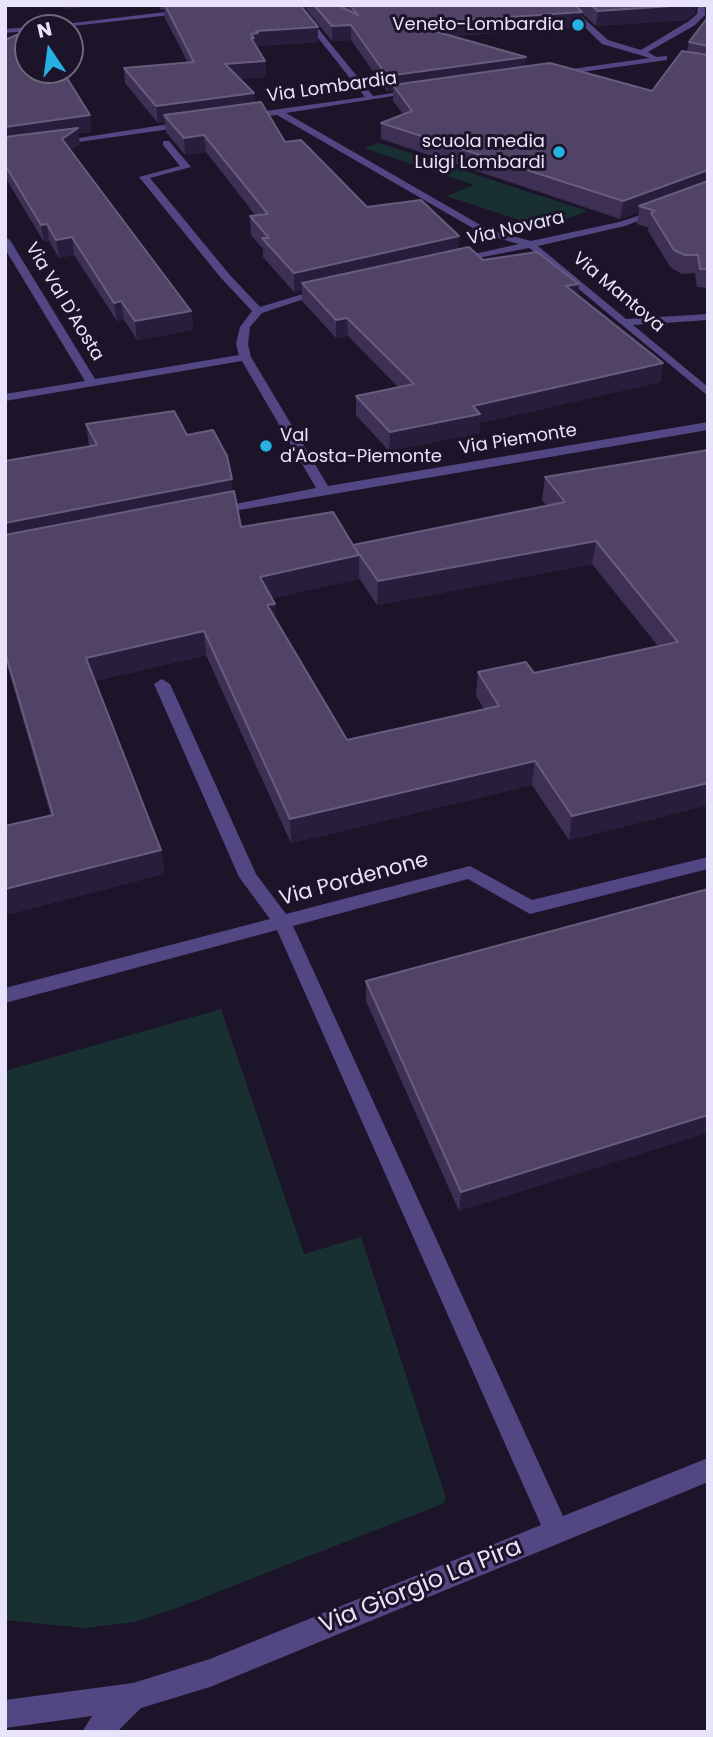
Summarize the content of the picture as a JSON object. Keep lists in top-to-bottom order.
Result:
{
  "streets": {
    "street": [
      "Via Lombardia",
      "Via Novara",
      "Via Mantova",
      "Via Val D'Aosta",
      "Via Piemonte",
      "Via Pordenone",
      "Via Giorgio La Pira"
    ]
  },
  "crossings": [
    ["Via Lombardia", "Via Mantova"],
    ["Via Novara", "Via Mantova"]
  ],
  "places": ["Veneto-Lombardia", "scuola media Luigi Lombardi", "Val d'Aosta-Piemonte"],
  "north": "top"
}
